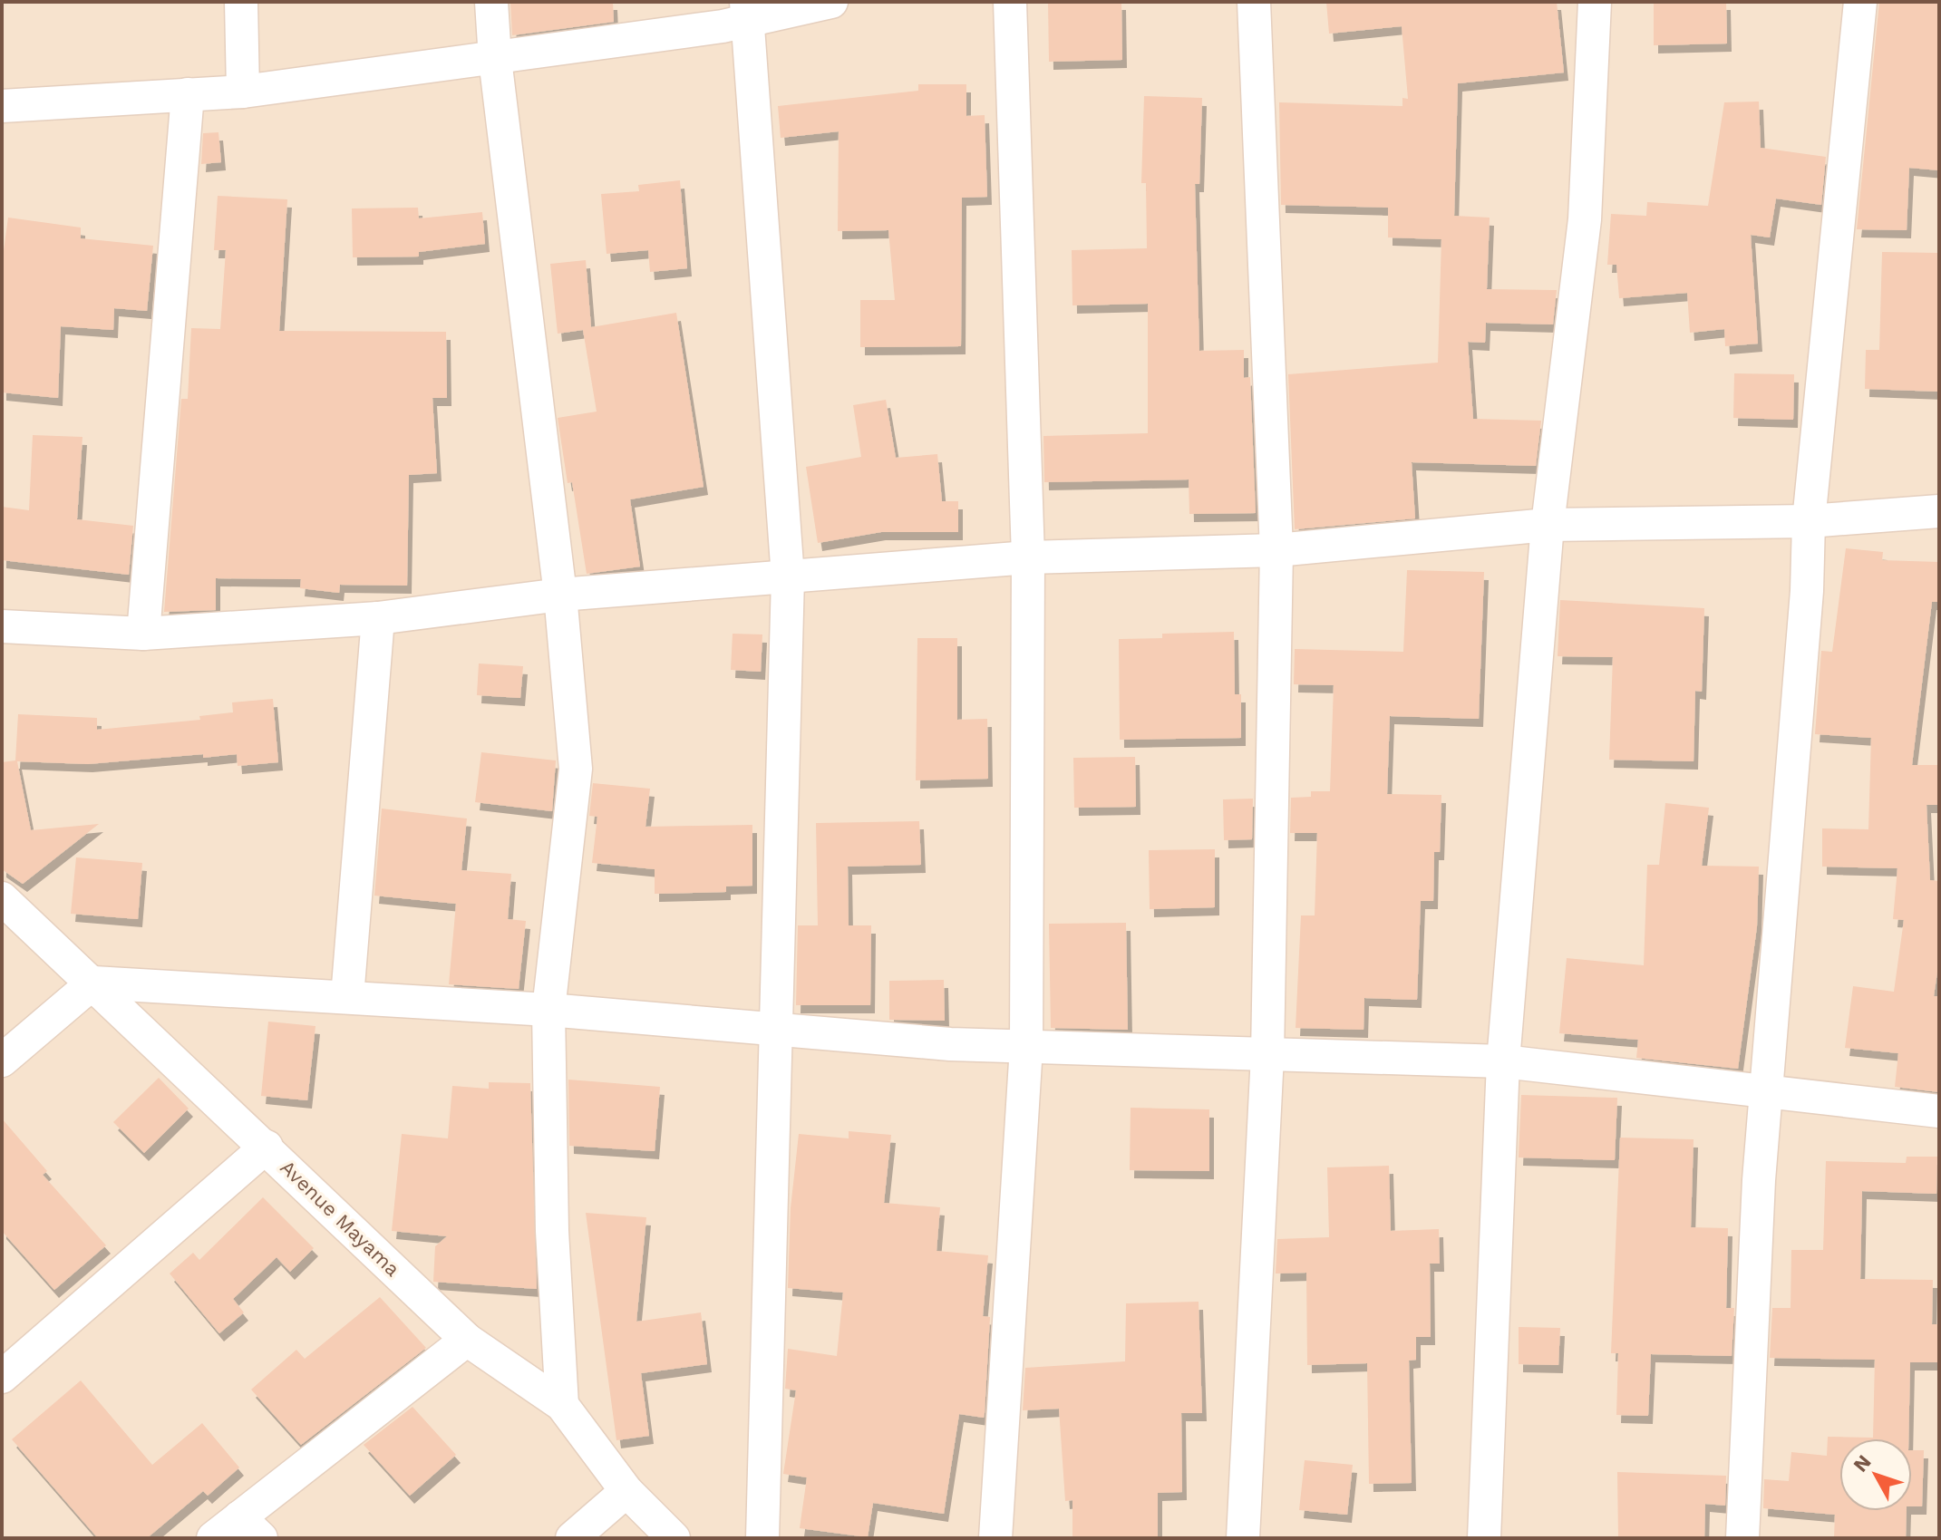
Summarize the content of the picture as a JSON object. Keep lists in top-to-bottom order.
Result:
{
  "streets": {
    "street": ["Avenue Mayama"]
  },
  "north": "top left"
}
